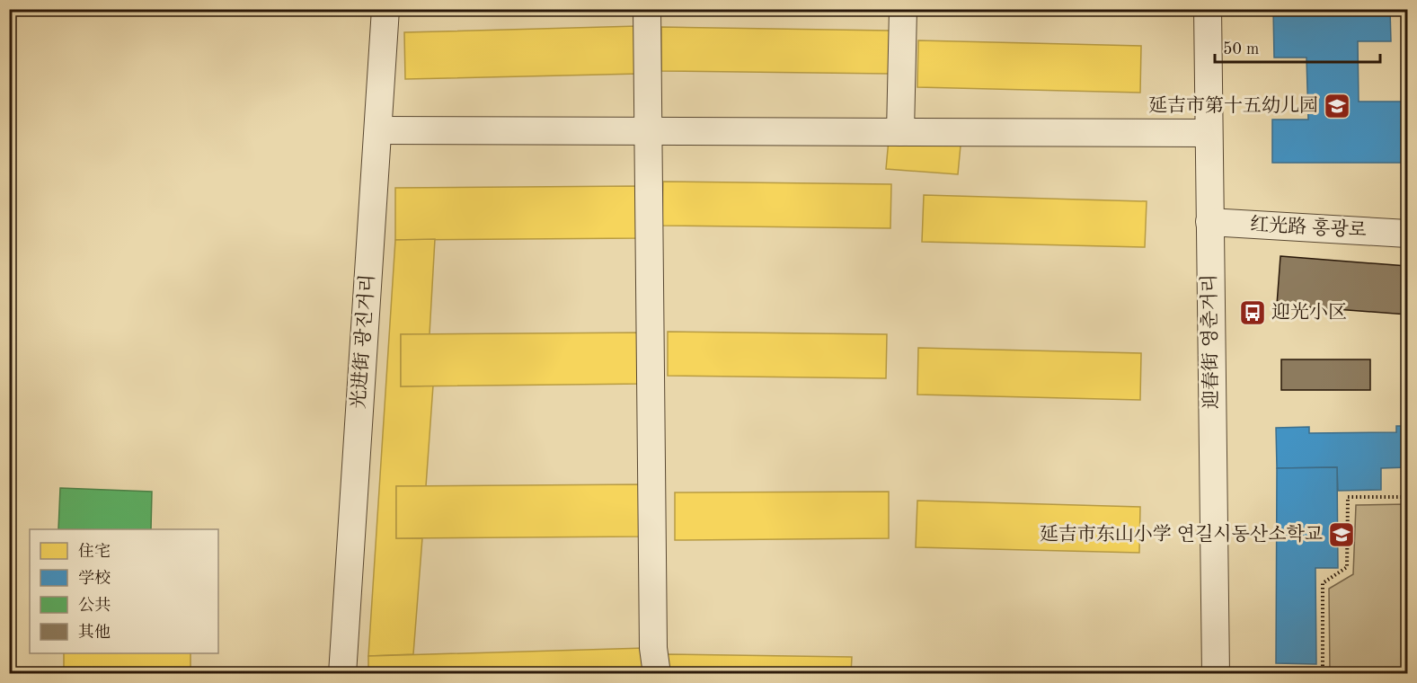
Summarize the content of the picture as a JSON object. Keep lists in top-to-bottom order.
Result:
{
  "streets": {
    "street": ["红光路 홍광로", "光进街 광진거리", "迎春街 영춘거리"]
  },
  "crossings": [
    ["红光路 홍광로", "迎春街 영춘거리"]
  ],
  "places": {
    "school or university": ["延吉市第十五幼儿园", "延吉市东山小学 연길시동산소학교"],
    "bus stop": ["迎光小区"]
  },
  "legend": [
    "住宅",
    "学校",
    "公共",
    "其他"
  ],
  "scale_bar": "50 m"
}
